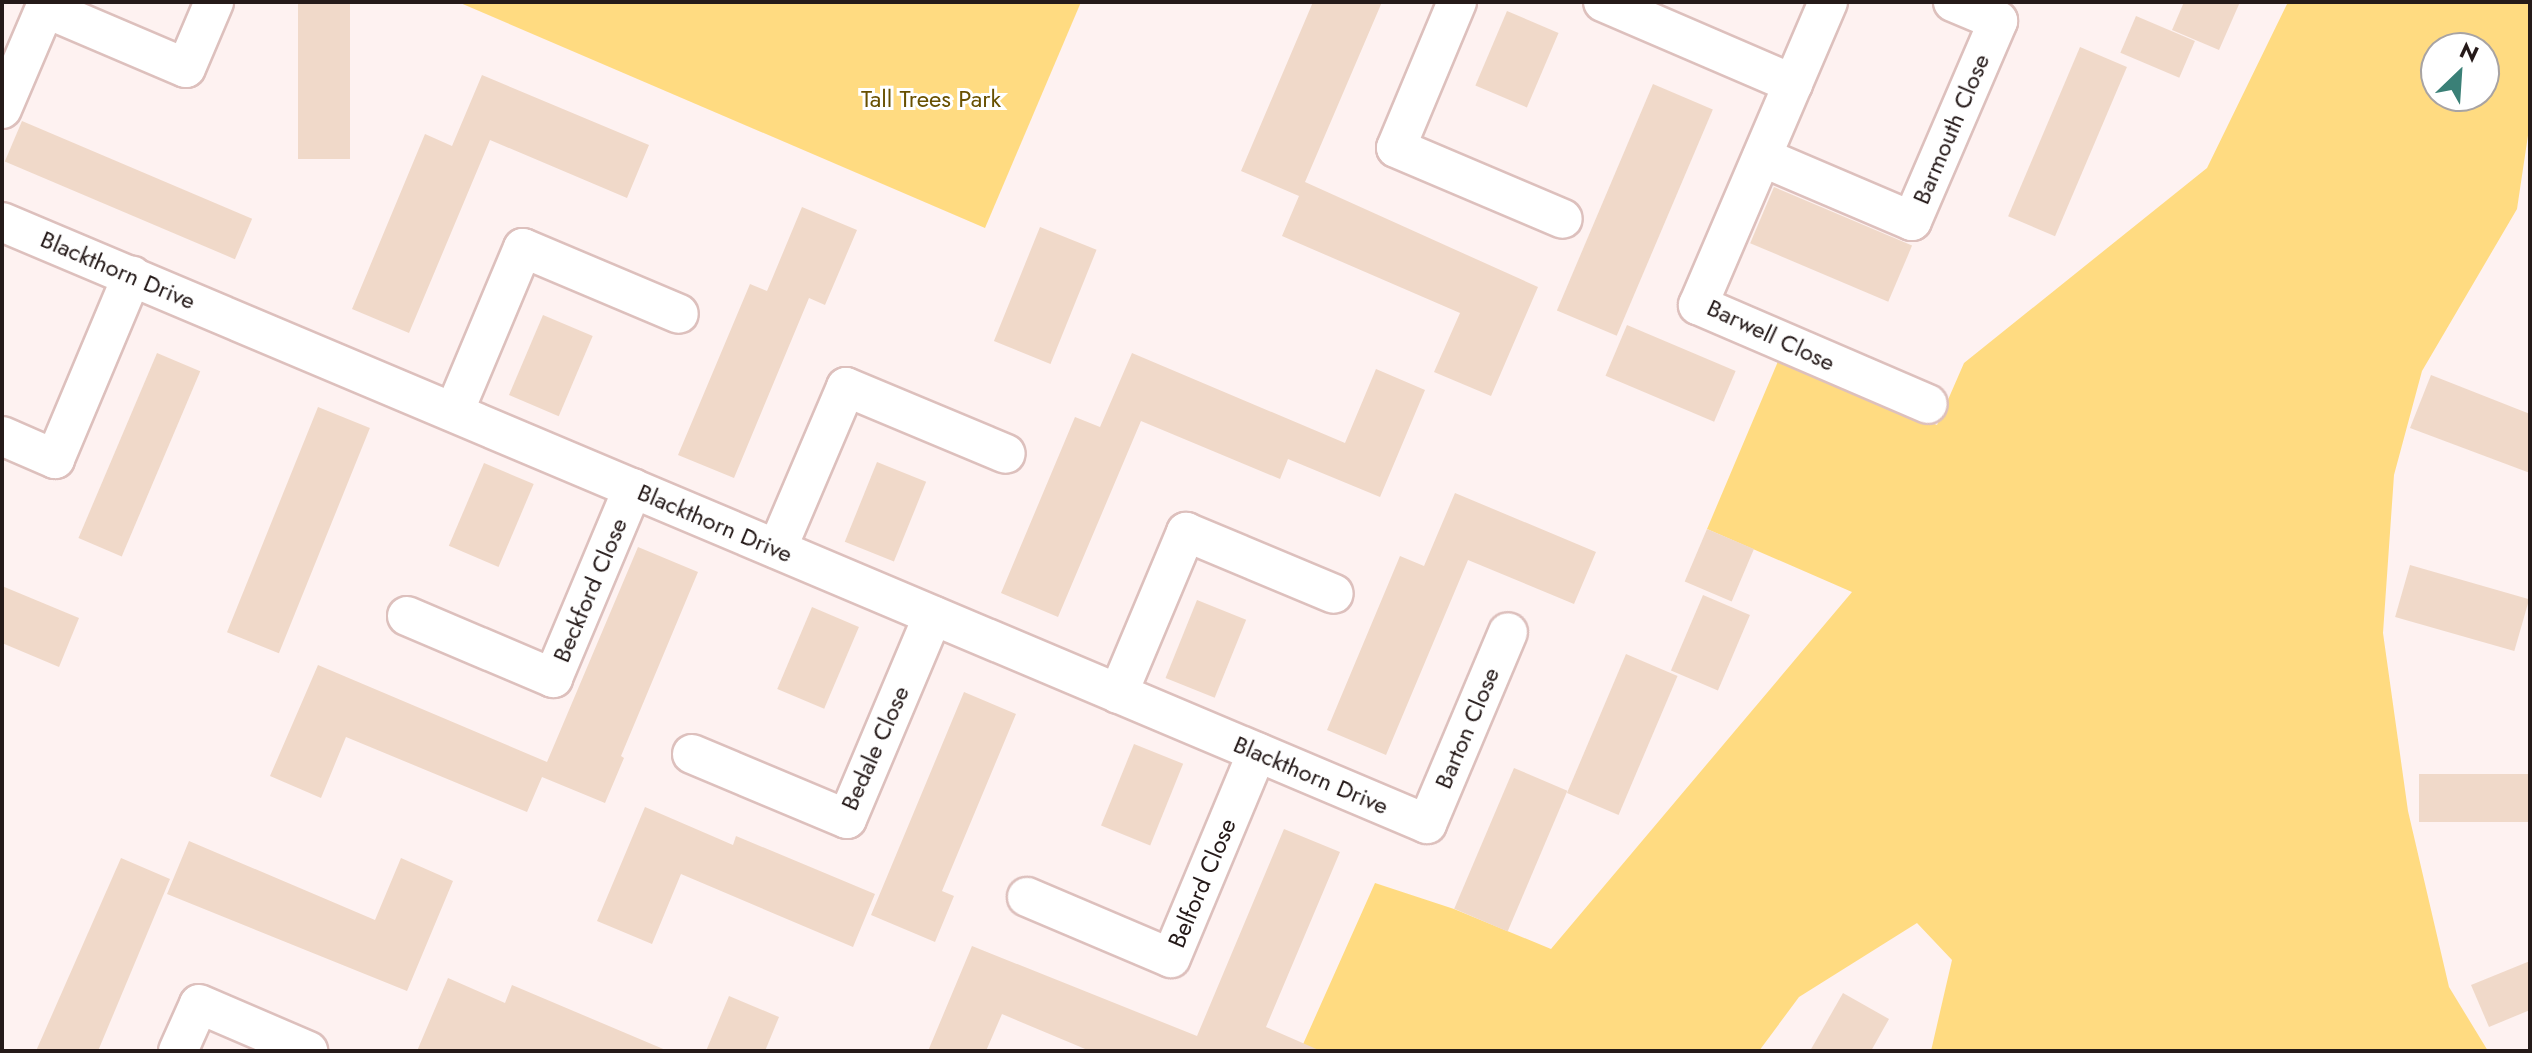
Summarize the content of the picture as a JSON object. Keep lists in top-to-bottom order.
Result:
{
  "streets": {
    "street": [
      "Barmouth Close",
      "Blackthorn Drive",
      "Barwell Close",
      "Beckford Close",
      "Barton Close",
      "Bedale Close",
      "Belford Close"
    ]
  },
  "crossings": [
    ["Barmouth Close", "Barwell Close"],
    ["Blackthorn Drive", "Beckford Close"],
    ["Blackthorn Drive", "Barton Close"],
    ["Blackthorn Drive", "Bedale Close"],
    ["Blackthorn Drive", "Belford Close"]
  ],
  "parks": ["Tall Trees Park"],
  "north": "top right"
}
